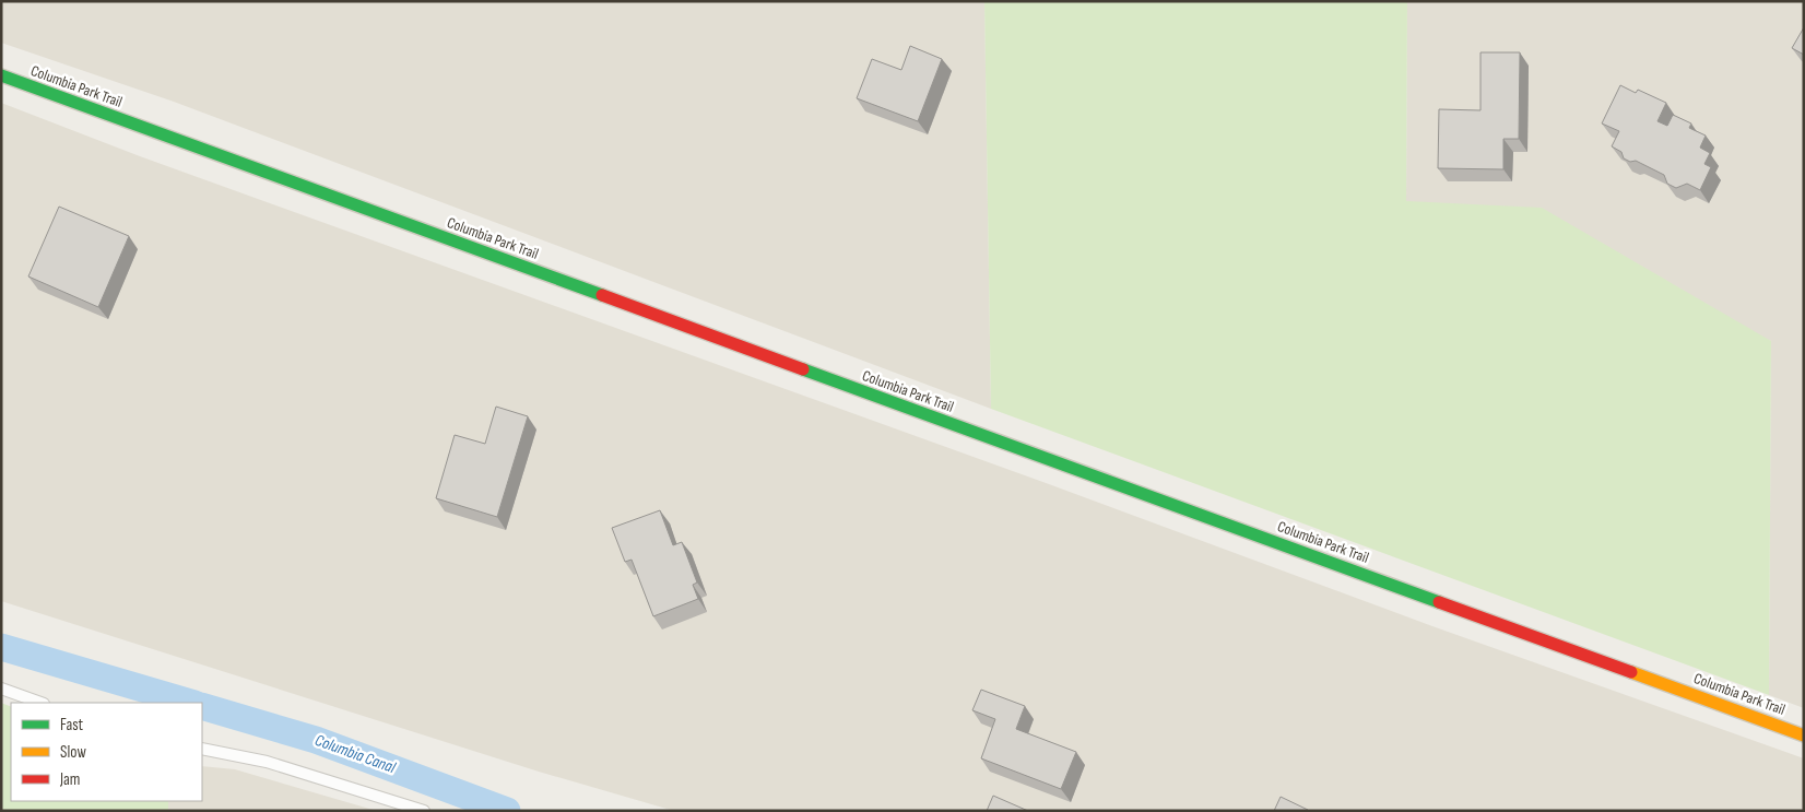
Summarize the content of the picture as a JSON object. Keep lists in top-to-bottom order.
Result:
{
  "streets": {
    "main road": ["Columbia Park Trail"]
  },
  "water": ["Columbia Canal"],
  "legend": ["Fast", "Slow", "Jam"]
}
